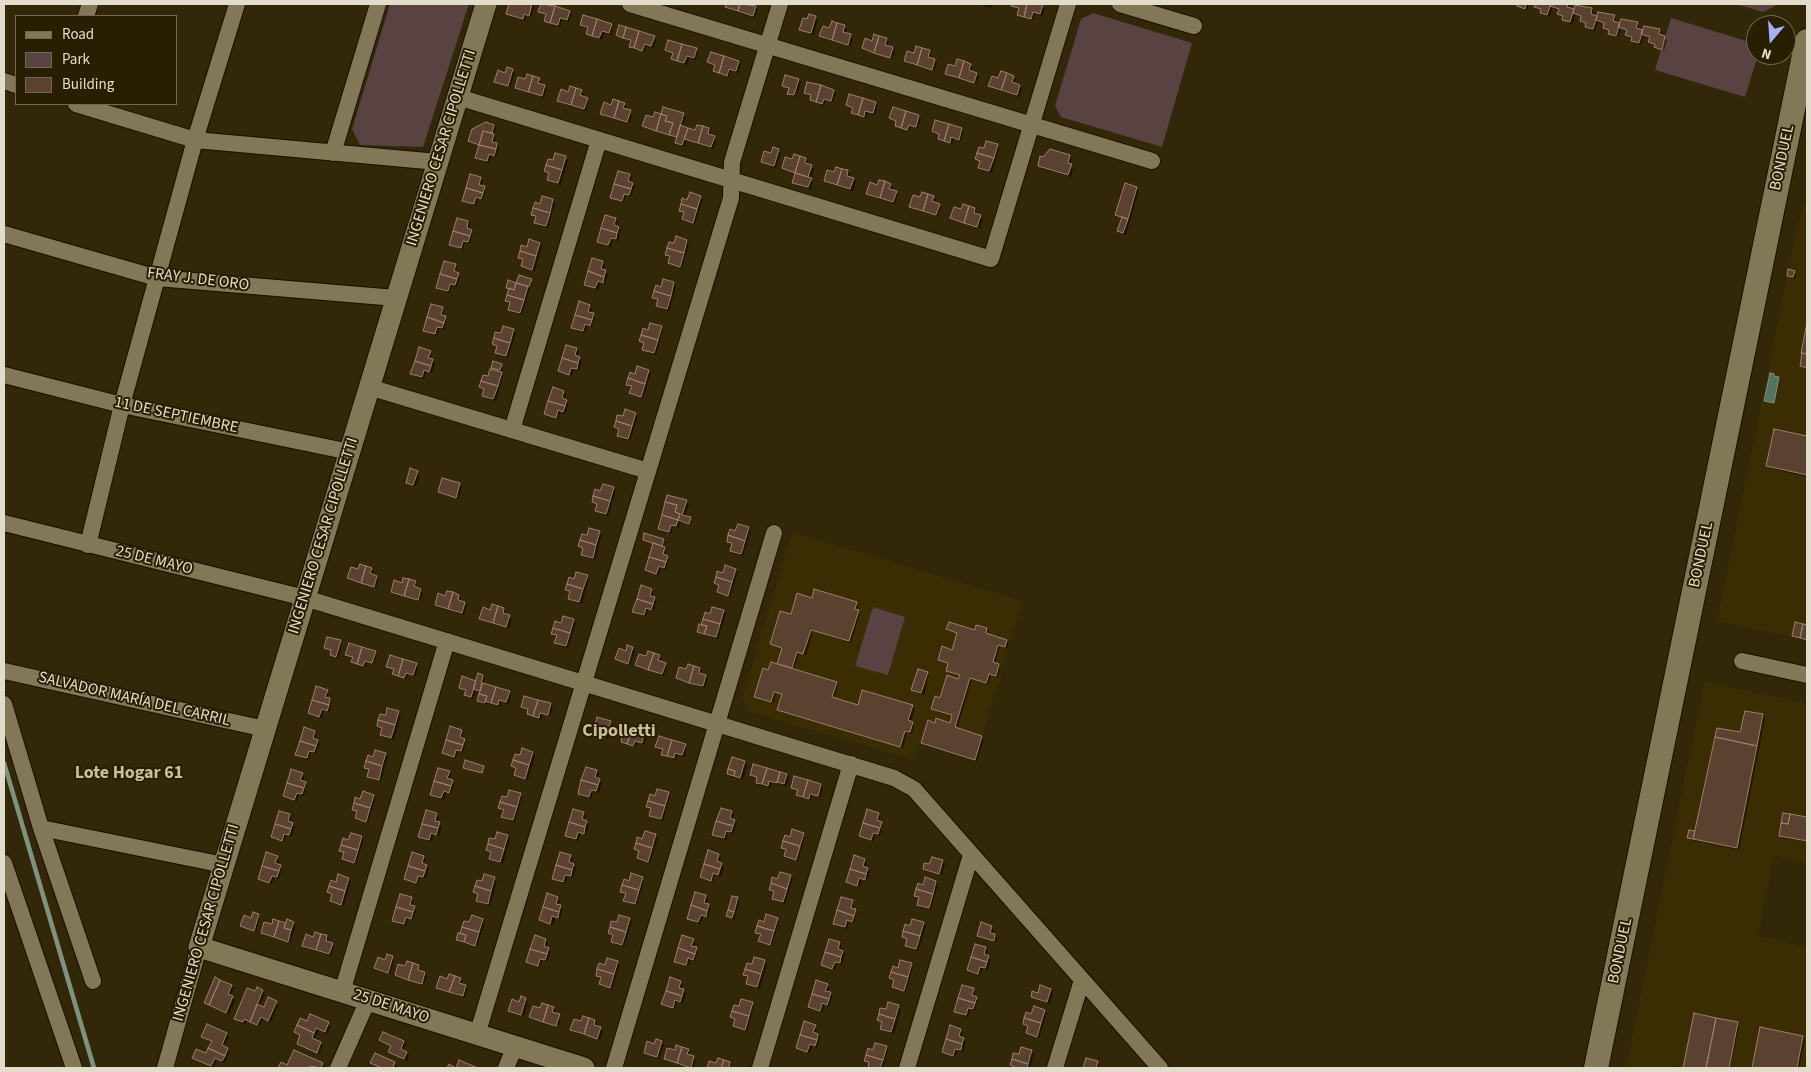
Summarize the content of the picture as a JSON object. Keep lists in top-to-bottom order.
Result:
{
  "streets": {
    "main road": ["BONDUEL"],
    "street": [
      "INGENIERO CESAR CIPOLLETTI",
      "FRAY J. DE ORO",
      "11 DE SEPTIEMBRE",
      "25 DE MAYO",
      "SALVADOR MARÍA DEL CARRIL"
    ]
  },
  "crossings": [
    ["INGENIERO CESAR CIPOLLETTI", "FRAY J. DE ORO"],
    ["INGENIERO CESAR CIPOLLETTI", "11 DE SEPTIEMBRE"],
    ["INGENIERO CESAR CIPOLLETTI", "25 DE MAYO"],
    ["INGENIERO CESAR CIPOLLETTI", "SALVADOR MARÍA DEL CARRIL"]
  ],
  "districts": ["Cipolletti", "Lote Hogar 61"],
  "legend": ["Road", "Park", "Building"],
  "north": "bottom"
}
